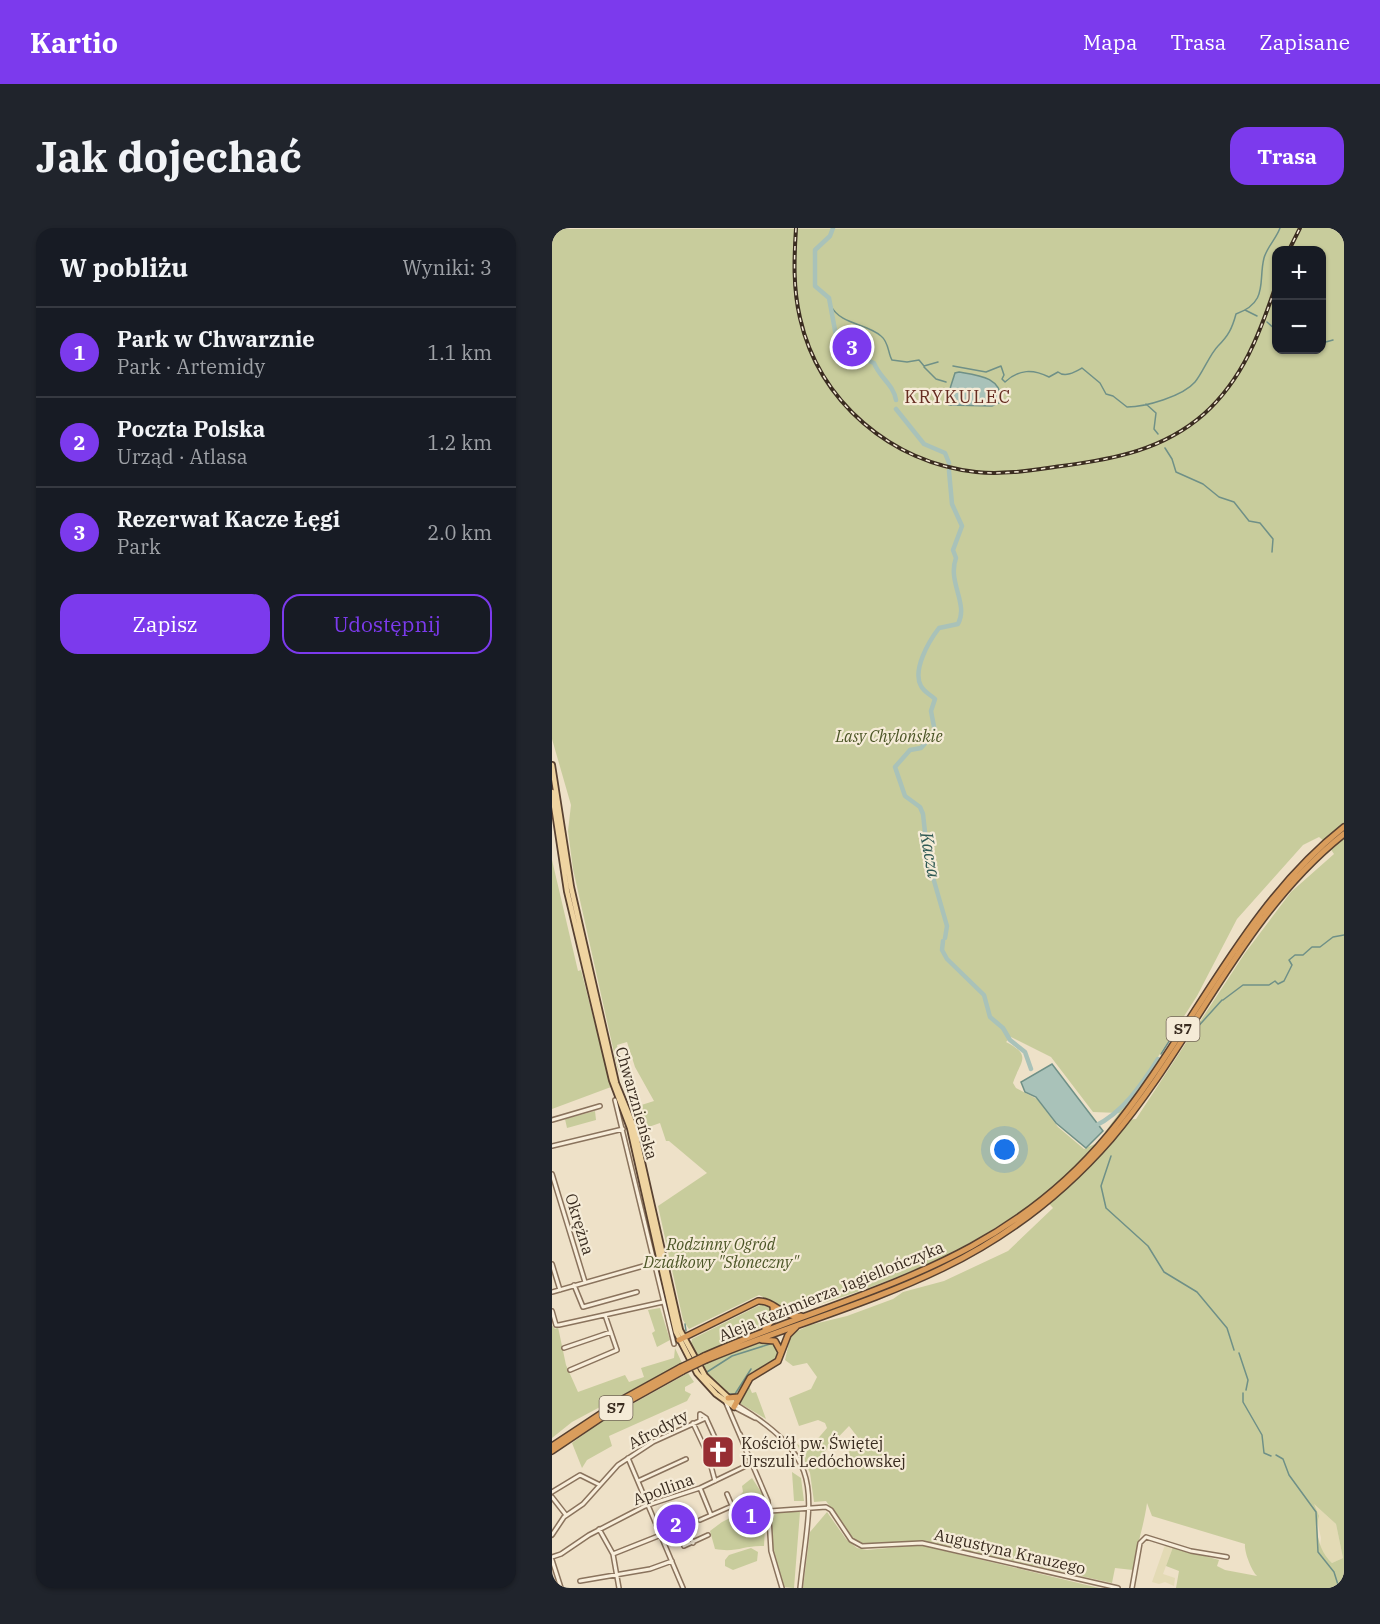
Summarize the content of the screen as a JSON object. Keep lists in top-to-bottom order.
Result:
{
  "streets": {
    "highway": ["S7", "Aleja Kazimierza Jagiellończyka"],
    "main road": ["Chwarznieńska"],
    "street": [
      "Okrężna",
      "Afrodyty",
      "Apollina",
      "Augustyna Krauzego"
    ]
  },
  "crossings": [
    ["Chwarznieńska", "Apollina"],
    ["Chwarznieńska", "Augustyna Krauzego"]
  ],
  "districts": ["KRYKULEC"],
  "water": ["Kacza"],
  "parks": ["Lasy Chylońskie", "Rodzinny Ogród Działkowy \"Słoneczny\""],
  "places": {
    "church": ["Kościół pw. Świętej Urszuli Ledóchowskej"]
  },
  "page": {
    "header": "Kartio",
    "nav": ["Mapa", "Trasa", "Zapisane"],
    "buttons": [
      "Trasa",
      ["Zapisz", "Udostępnij"]
    ],
    "title": "Jak dojechać",
    "heading": ["W pobliżu", "Wyniki: 3"],
    "map_buttons": ["+", "−"],
    "list": [
      {
        "mark": "1",
        "name": "Park w Chwarznie",
        "note": "Park · Artemidy",
        "value": "1.1 km"
      },
      {
        "mark": "2",
        "name": "Poczta Polska",
        "note": "Urząd · Atlasa",
        "value": "1.2 km"
      },
      {
        "mark": "3",
        "name": "Rezerwat Kacze Łęgi",
        "note": "Park",
        "value": "2.0 km"
      }
    ],
    "pins": ["3", "1", "2"]
  }
}
